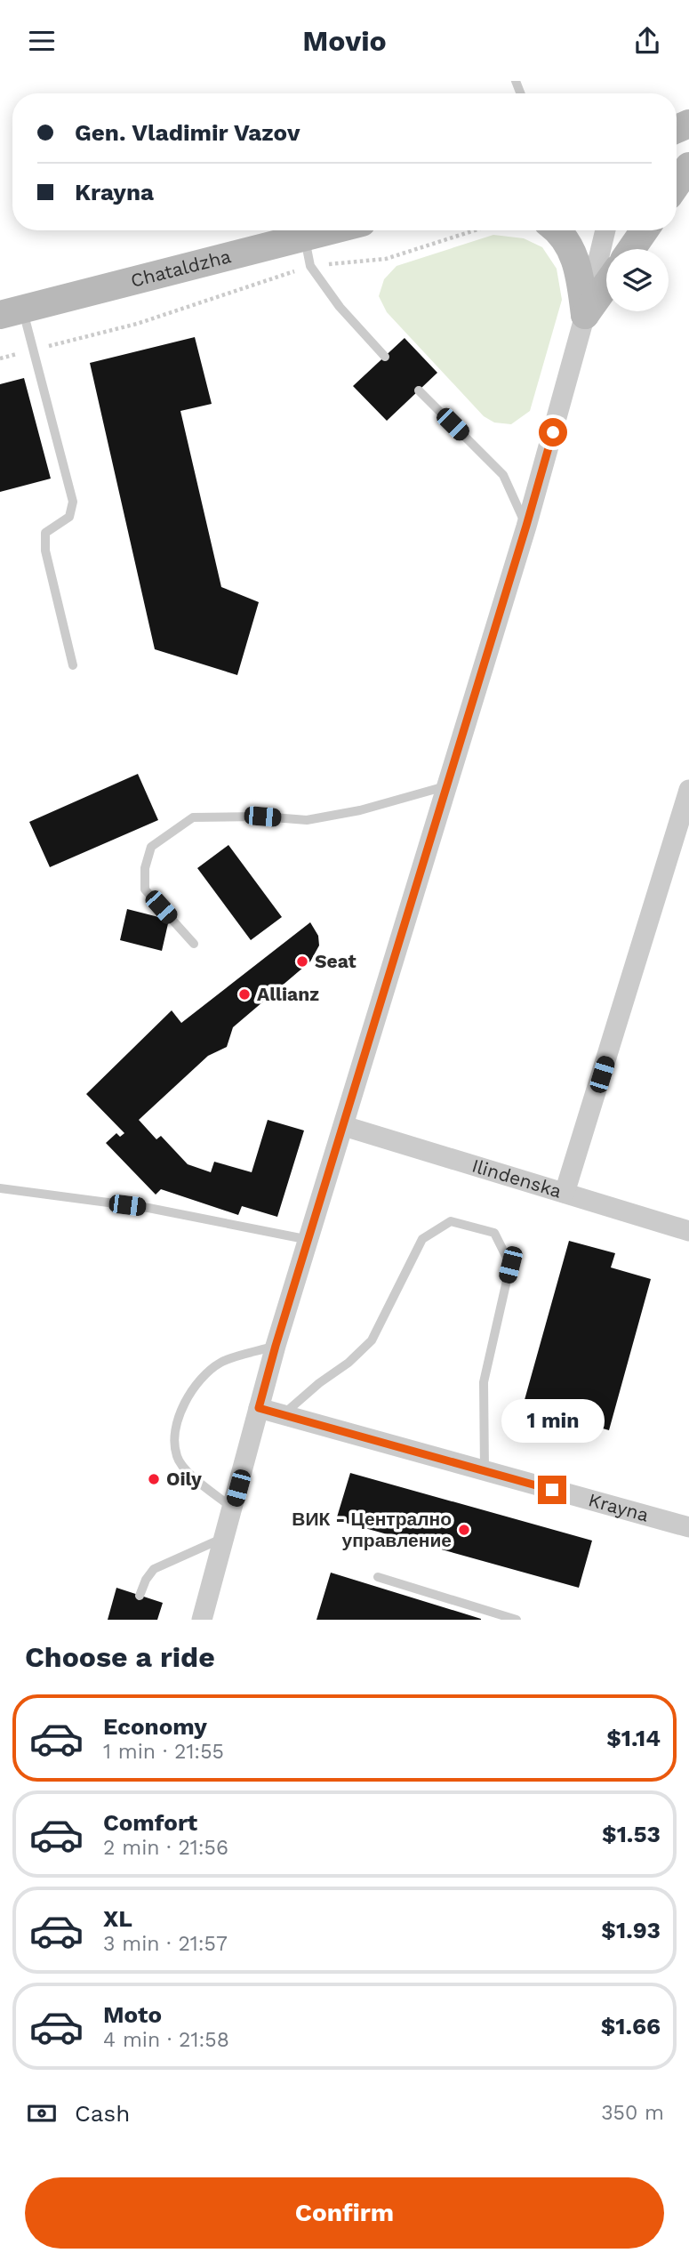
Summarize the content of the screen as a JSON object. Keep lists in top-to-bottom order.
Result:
{
  "streets": {
    "main road": ["Chataldzha"],
    "street": ["Ilindenska", "Krayna"]
  },
  "places": [
    "Seat",
    "Allianz",
    "Oily",
    "ВИК - Централно управление"
  ],
  "page": {
    "header": "Movio",
    "banner": ["Gen. Vladimir Vazov", "Krayna"],
    "bubble": "1 min",
    "heading": "Choose a ride",
    "list": [
      {
        "name": "Economy",
        "note": "1 min · 21:55",
        "value": "$1.14"
      },
      {
        "name": "Comfort",
        "note": "2 min · 21:56",
        "value": "$1.53"
      },
      {
        "name": "XL",
        "note": "3 min · 21:57",
        "value": "$1.93"
      },
      {
        "name": "Moto",
        "note": "4 min · 21:58",
        "value": "$1.66"
      }
    ],
    "pay": ["Cash", "350 m"],
    "buttons": "Confirm"
  }
}
